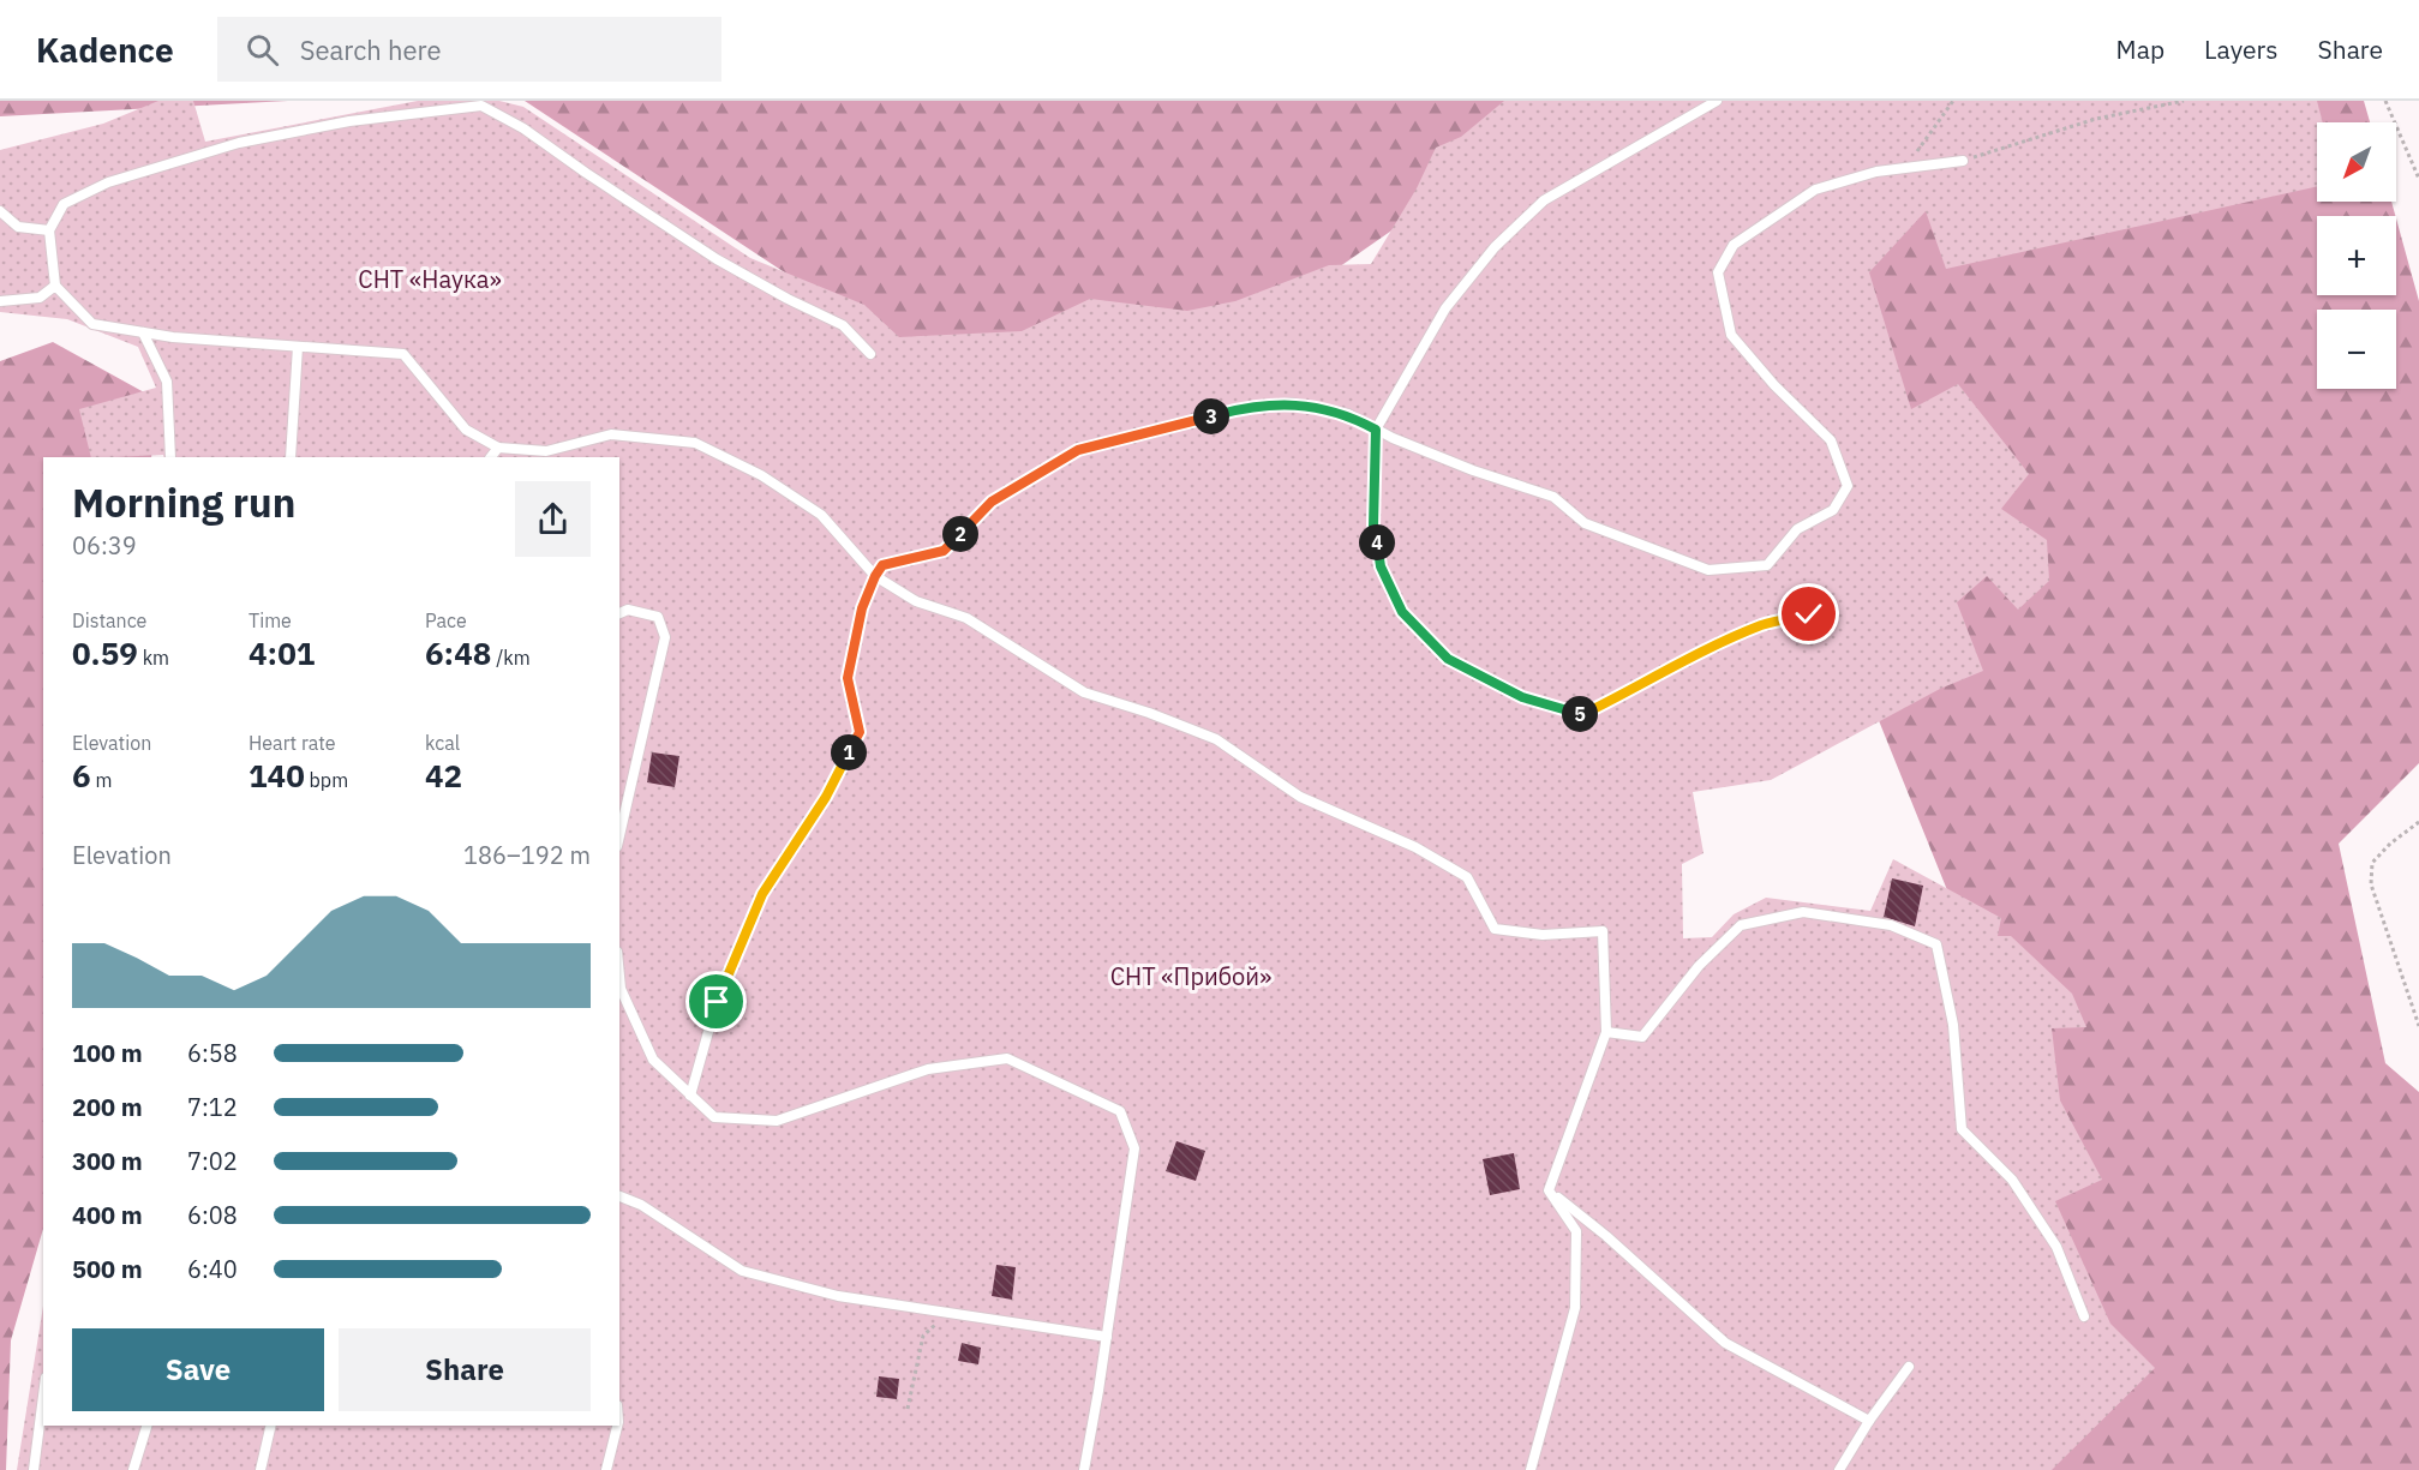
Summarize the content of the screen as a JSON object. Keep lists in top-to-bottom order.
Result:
{
  "parks": ["СНТ «Наука»", "СНТ «Прибой»"],
  "north": "bottom left",
  "page": {
    "header": "Kadence",
    "search": "Search here",
    "nav": ["Map", "Layers", "Share"],
    "map_buttons": ["+", "−"],
    "pins": [
      "3",
      "2",
      "4",
      "5",
      "1"
    ],
    "heading": ["Morning run", "06:39"],
    "stats": [
      ["Distance", "0.59 km"],
      ["Time", "4:01"],
      ["Pace", "6:48 /km"],
      ["Elevation", "6 m"],
      ["Heart rate", "140 bpm"],
      ["kcal", "42"]
    ],
    "chart": ["Elevation", "186–192 m"],
    "list": [
      {
        "name": "100 m",
        "note": "6:58"
      },
      {
        "name": "200 m",
        "note": "7:12"
      },
      {
        "name": "300 m",
        "note": "7:02"
      },
      {
        "name": "400 m",
        "note": "6:08"
      },
      {
        "name": "500 m",
        "note": "6:40"
      }
    ],
    "buttons": ["Save", "Share"]
  }
}
